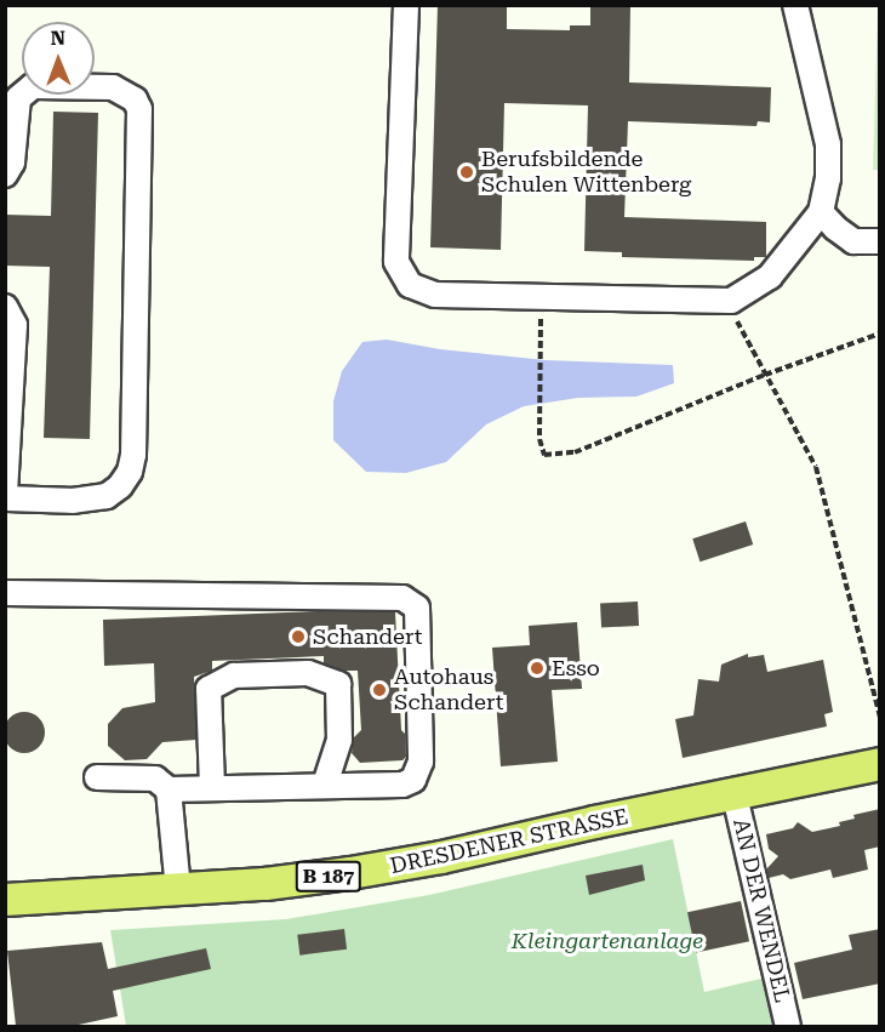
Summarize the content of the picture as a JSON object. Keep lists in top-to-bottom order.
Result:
{
  "streets": {
    "main road": ["DRESDENER STRASSE", "B 187"],
    "street": ["AN DER WENDEL"]
  },
  "crossings": [
    ["DRESDENER STRASSE", "AN DER WENDEL"]
  ],
  "parks": ["Kleingartenanlage"],
  "places": [
    "Berufsbildende Schulen Wittenberg",
    "Schandert",
    "Esso",
    "Autohaus Schandert"
  ],
  "north": "top"
}
